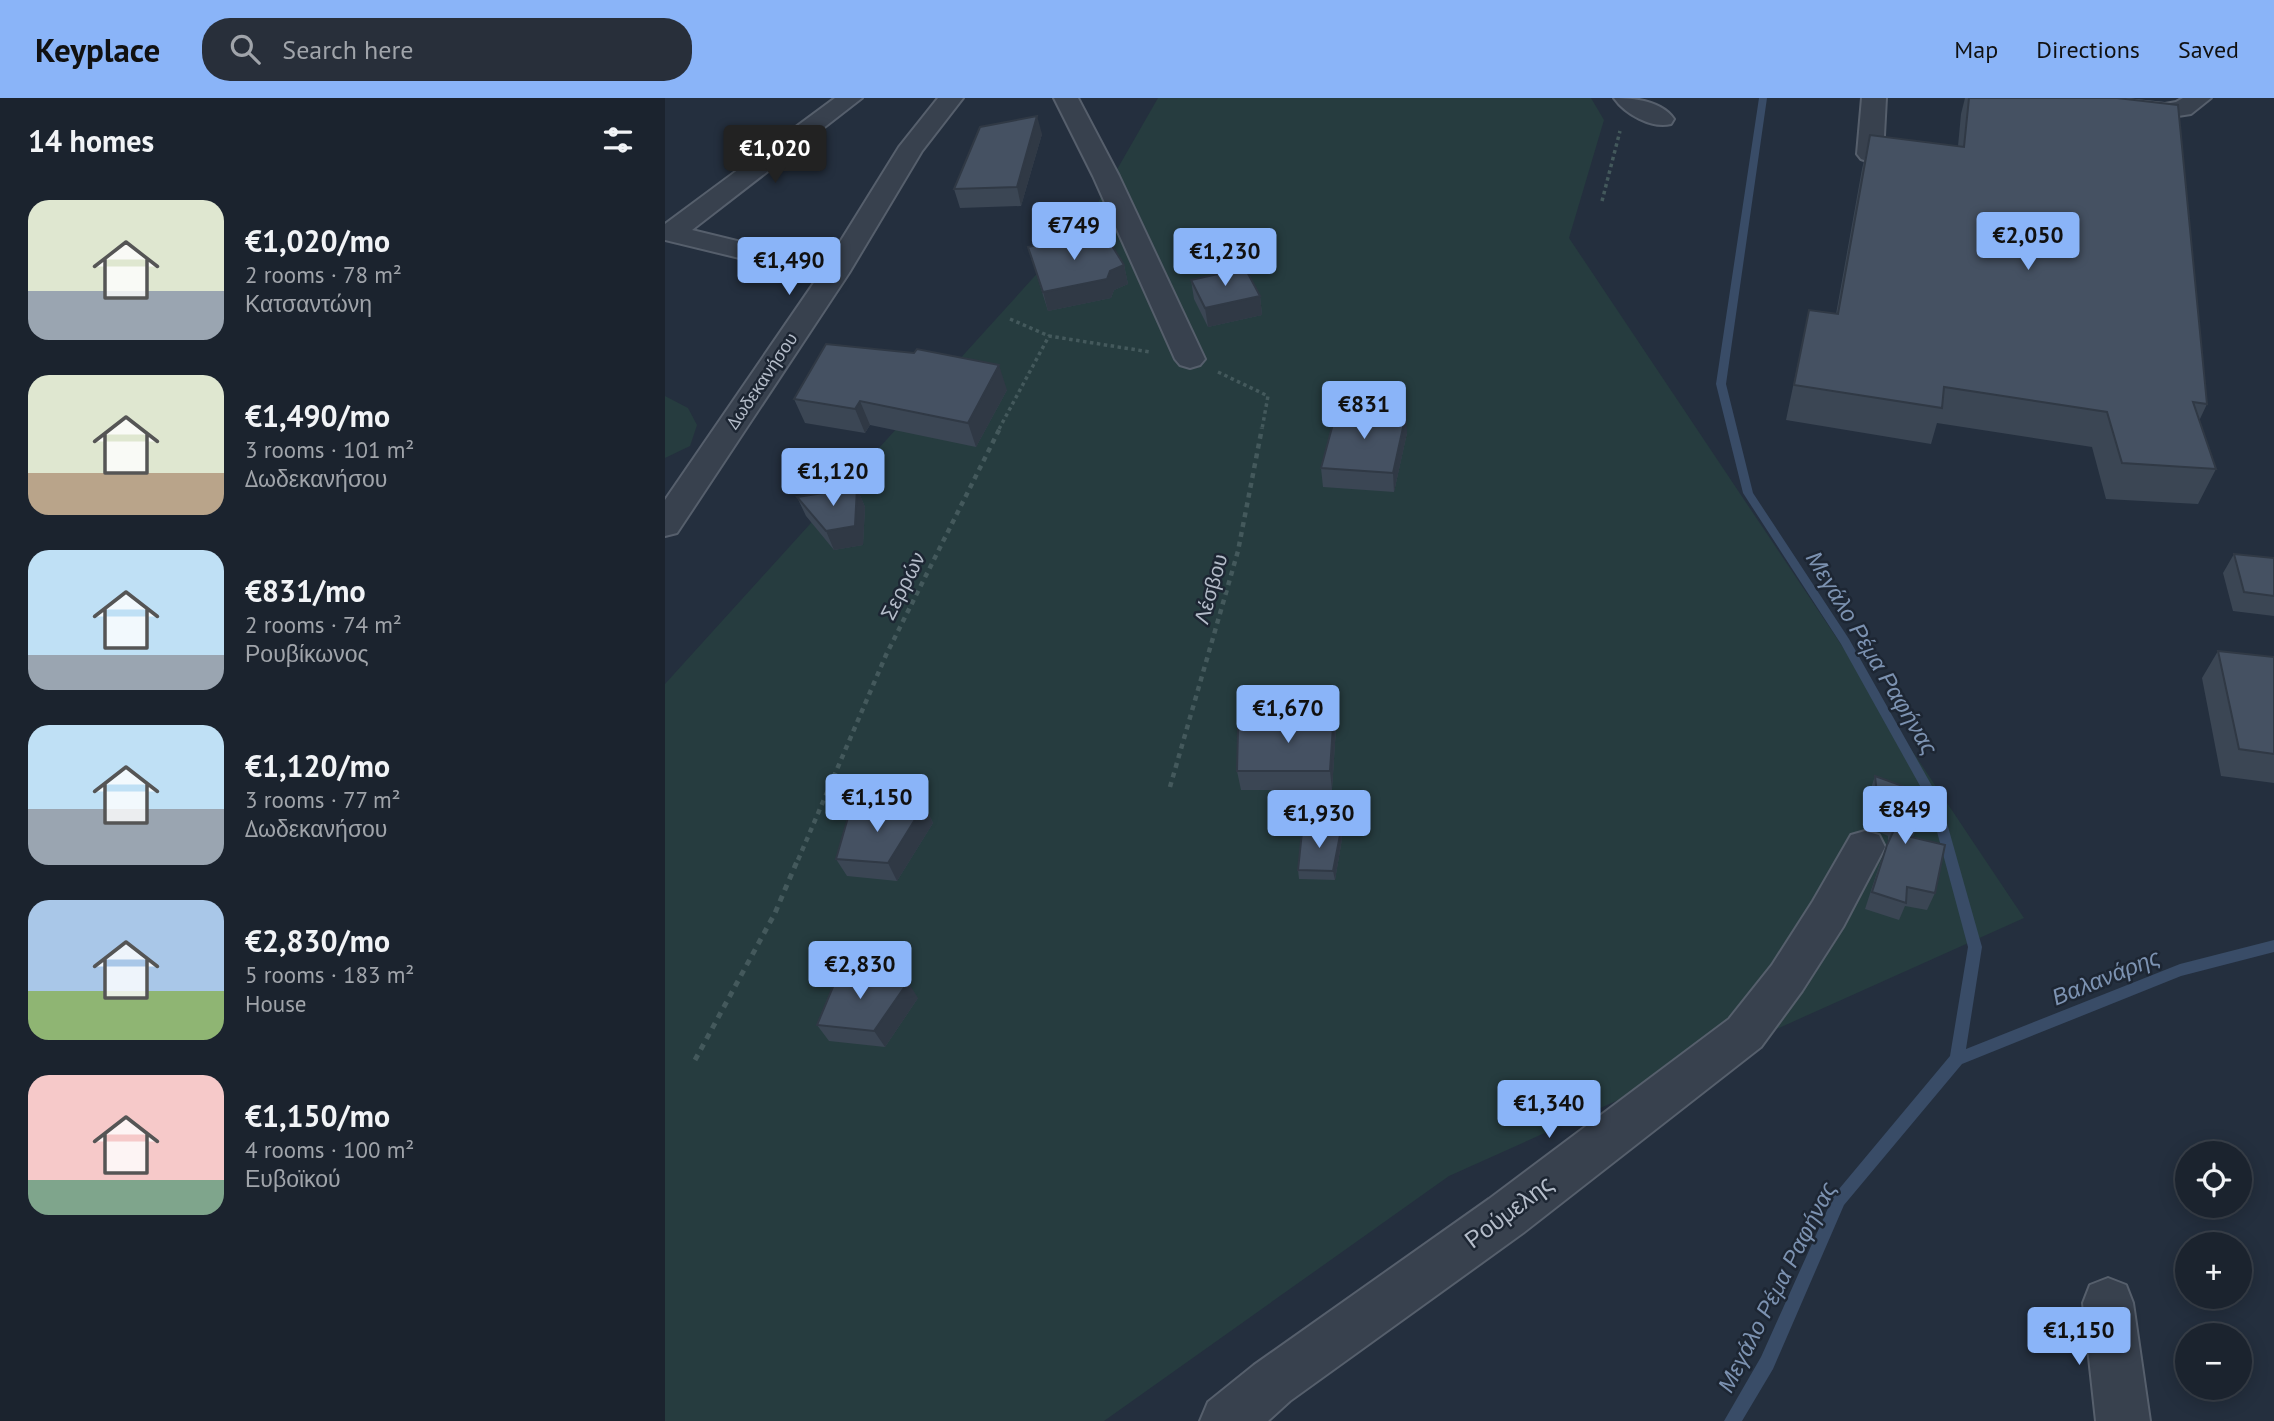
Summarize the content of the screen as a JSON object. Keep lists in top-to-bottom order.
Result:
{
  "streets": {
    "street": ["Δωδεκανήσου", "Ρούμελης"],
    "path": ["Σερρών", "Λέσβου"]
  },
  "water": ["Μεγάλο Ρέμα Ραφήνας", "Βαλανάρης"],
  "page": {
    "header": "Keyplace",
    "search": "Search here",
    "nav": ["Map", "Directions", "Saved"],
    "heading": "14 homes",
    "price": [
      "€1,020",
      "€749",
      "€2,050",
      "€1,230",
      "€1,490",
      "€831",
      "€1,120",
      "€1,670",
      "€1,150",
      "€849",
      "€1,930",
      "€2,830",
      "€1,340",
      "€1,150"
    ],
    "list": [
      {
        "name": "€1,020/mo",
        "note": "2 rooms · 78 m² · Κατσαντώνη"
      },
      {
        "name": "€1,490/mo",
        "note": "3 rooms · 101 m² · Δωδεκανήσου"
      },
      {
        "name": "€831/mo",
        "note": "2 rooms · 74 m² · Ρουβίκωνος"
      },
      {
        "name": "€1,120/mo",
        "note": "3 rooms · 77 m² · Δωδεκανήσου"
      },
      {
        "name": "€2,830/mo",
        "note": "5 rooms · 183 m² · House"
      },
      {
        "name": "€1,150/mo",
        "note": "4 rooms · 100 m² · Ευβοϊκού"
      }
    ],
    "map_buttons": ["+", "−"]
  }
}
